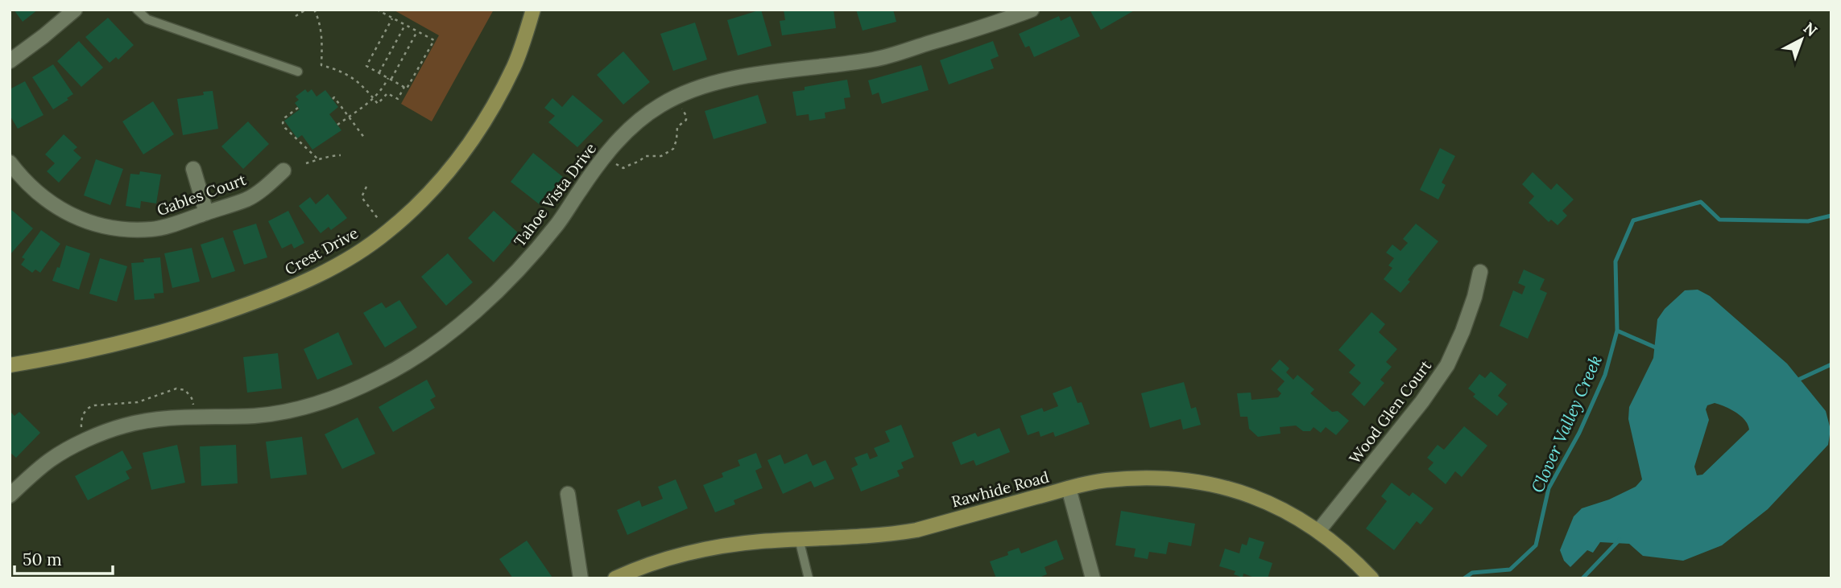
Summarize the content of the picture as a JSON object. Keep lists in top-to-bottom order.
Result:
{
  "streets": {
    "street": [
      "Gables Court",
      "Tahoe Vista Drive",
      "Crest Drive",
      "Wood Glen Court",
      "Rawhide Road"
    ]
  },
  "crossings": [
    ["Wood Glen Court", "Rawhide Road"]
  ],
  "water": ["Clover Valley Creek"],
  "scale_bar": "50 m",
  "north": "top right"
}
